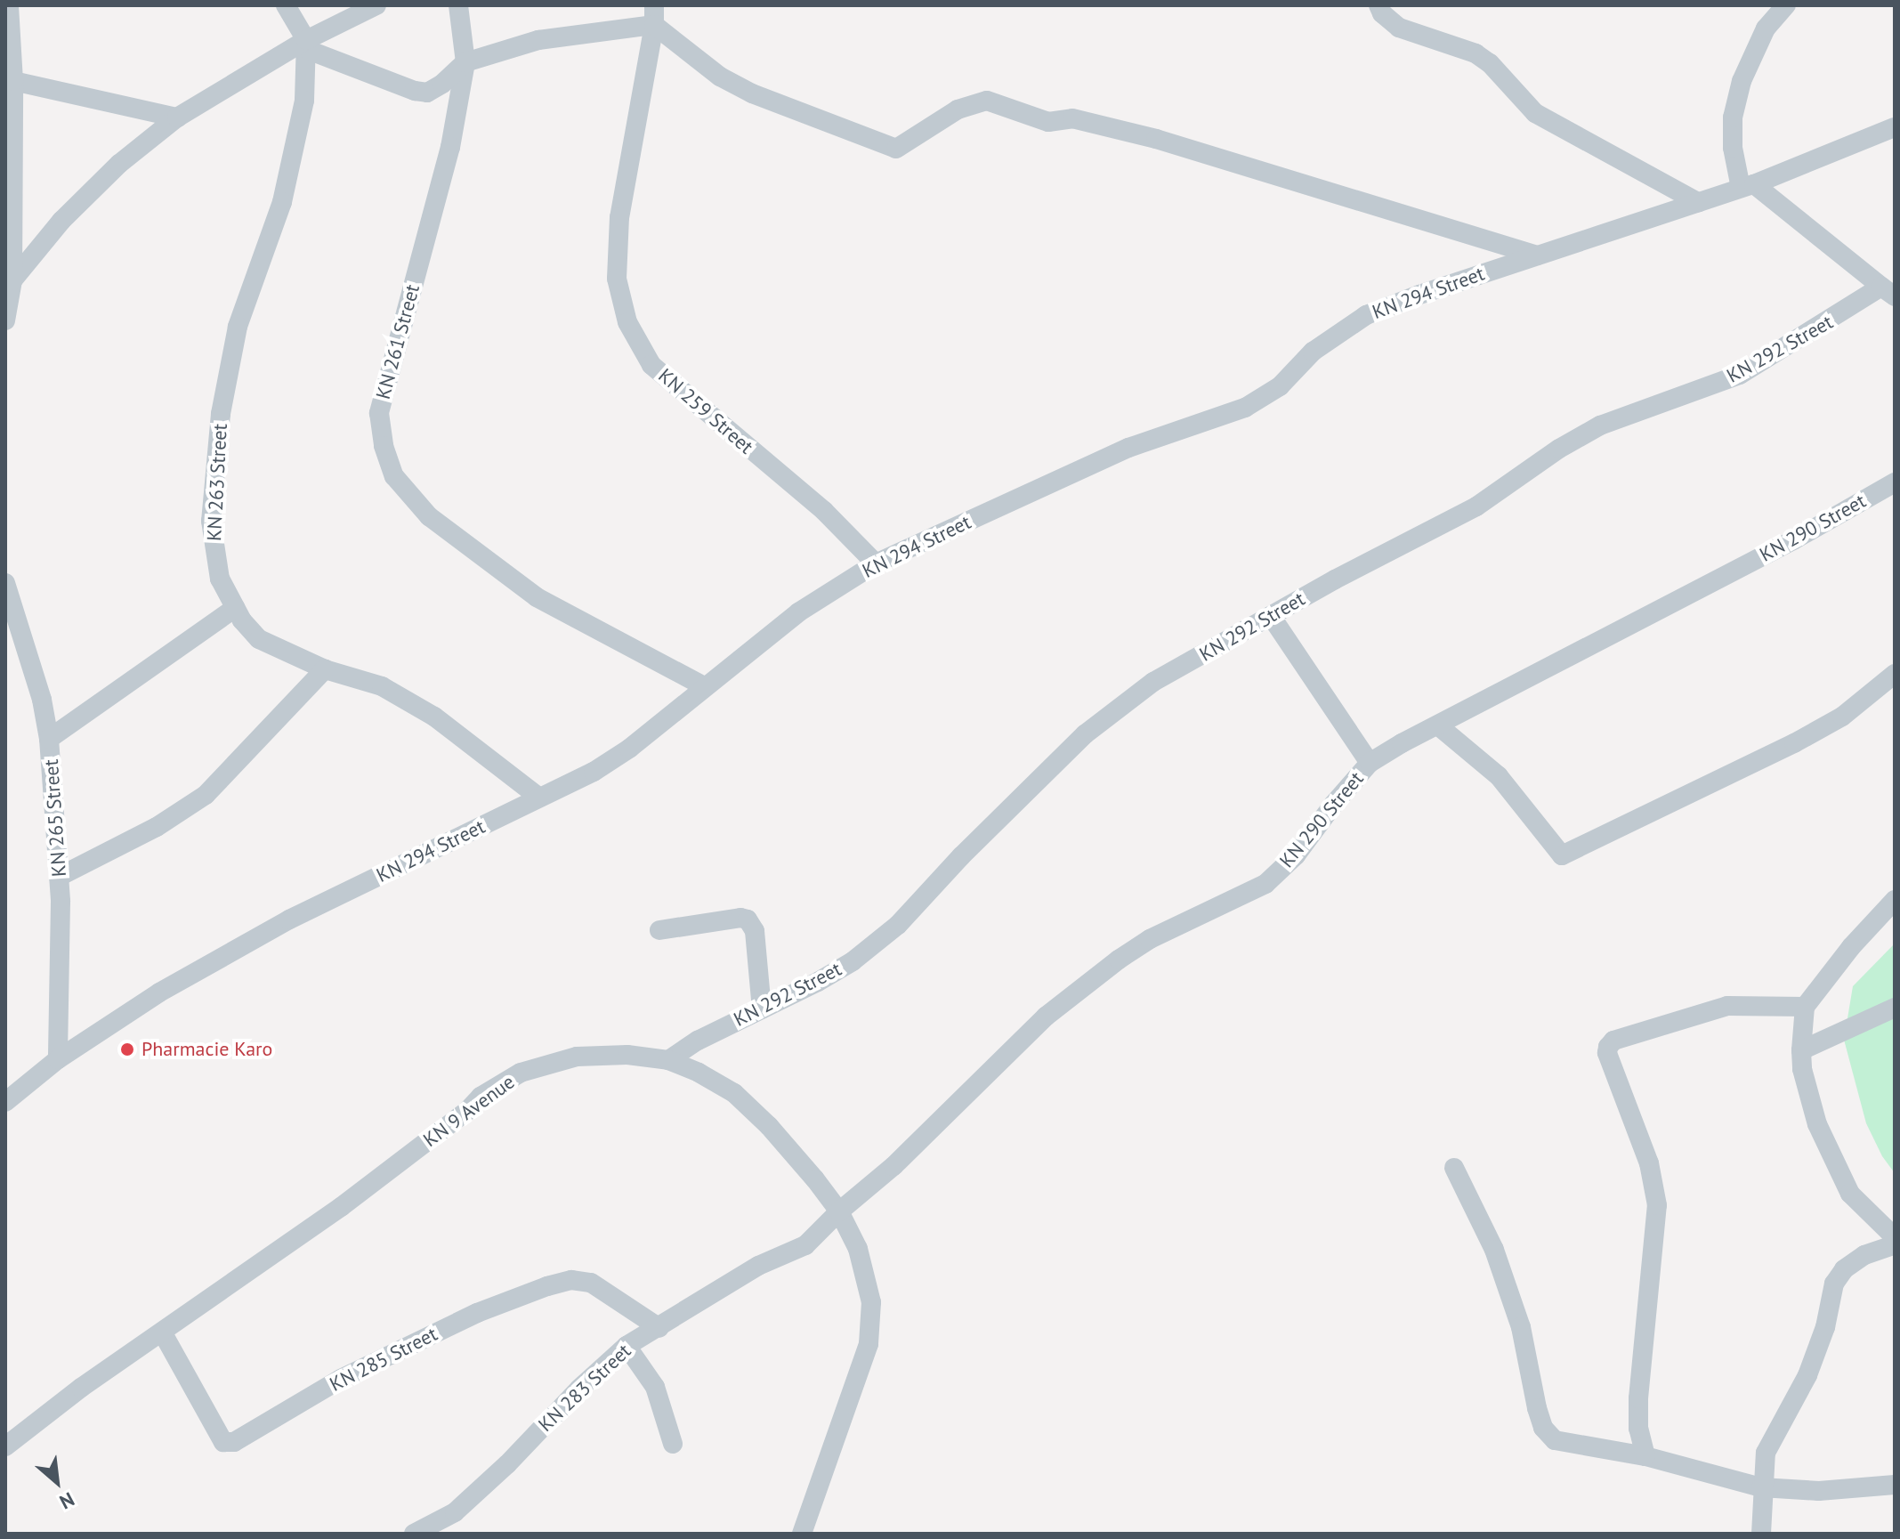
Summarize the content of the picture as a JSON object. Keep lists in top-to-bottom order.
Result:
{
  "streets": {
    "street": [
      "KN 294 Street",
      "KN 261 Street",
      "KN 292 Street",
      "KN 259 Street",
      "KN 263 Street",
      "KN 290 Street",
      "KN 265 Street",
      "KN 9 Avenue",
      "KN 285 Street",
      "KN 283 Street"
    ]
  },
  "crossings": [
    ["KN 294 Street", "KN 261 Street"],
    ["KN 294 Street", "KN 259 Street"],
    ["KN 294 Street", "KN 263 Street"],
    ["KN 294 Street", "KN 265 Street"],
    ["KN 292 Street", "KN 9 Avenue"],
    ["KN 290 Street", "KN 9 Avenue"],
    ["KN 290 Street", "KN 283 Street"],
    ["KN 9 Avenue", "KN 285 Street"],
    ["KN 9 Avenue", "KN 283 Street"],
    ["KN 285 Street", "KN 283 Street"]
  ],
  "places": ["Pharmacie Karo"],
  "north": "bottom right"
}
